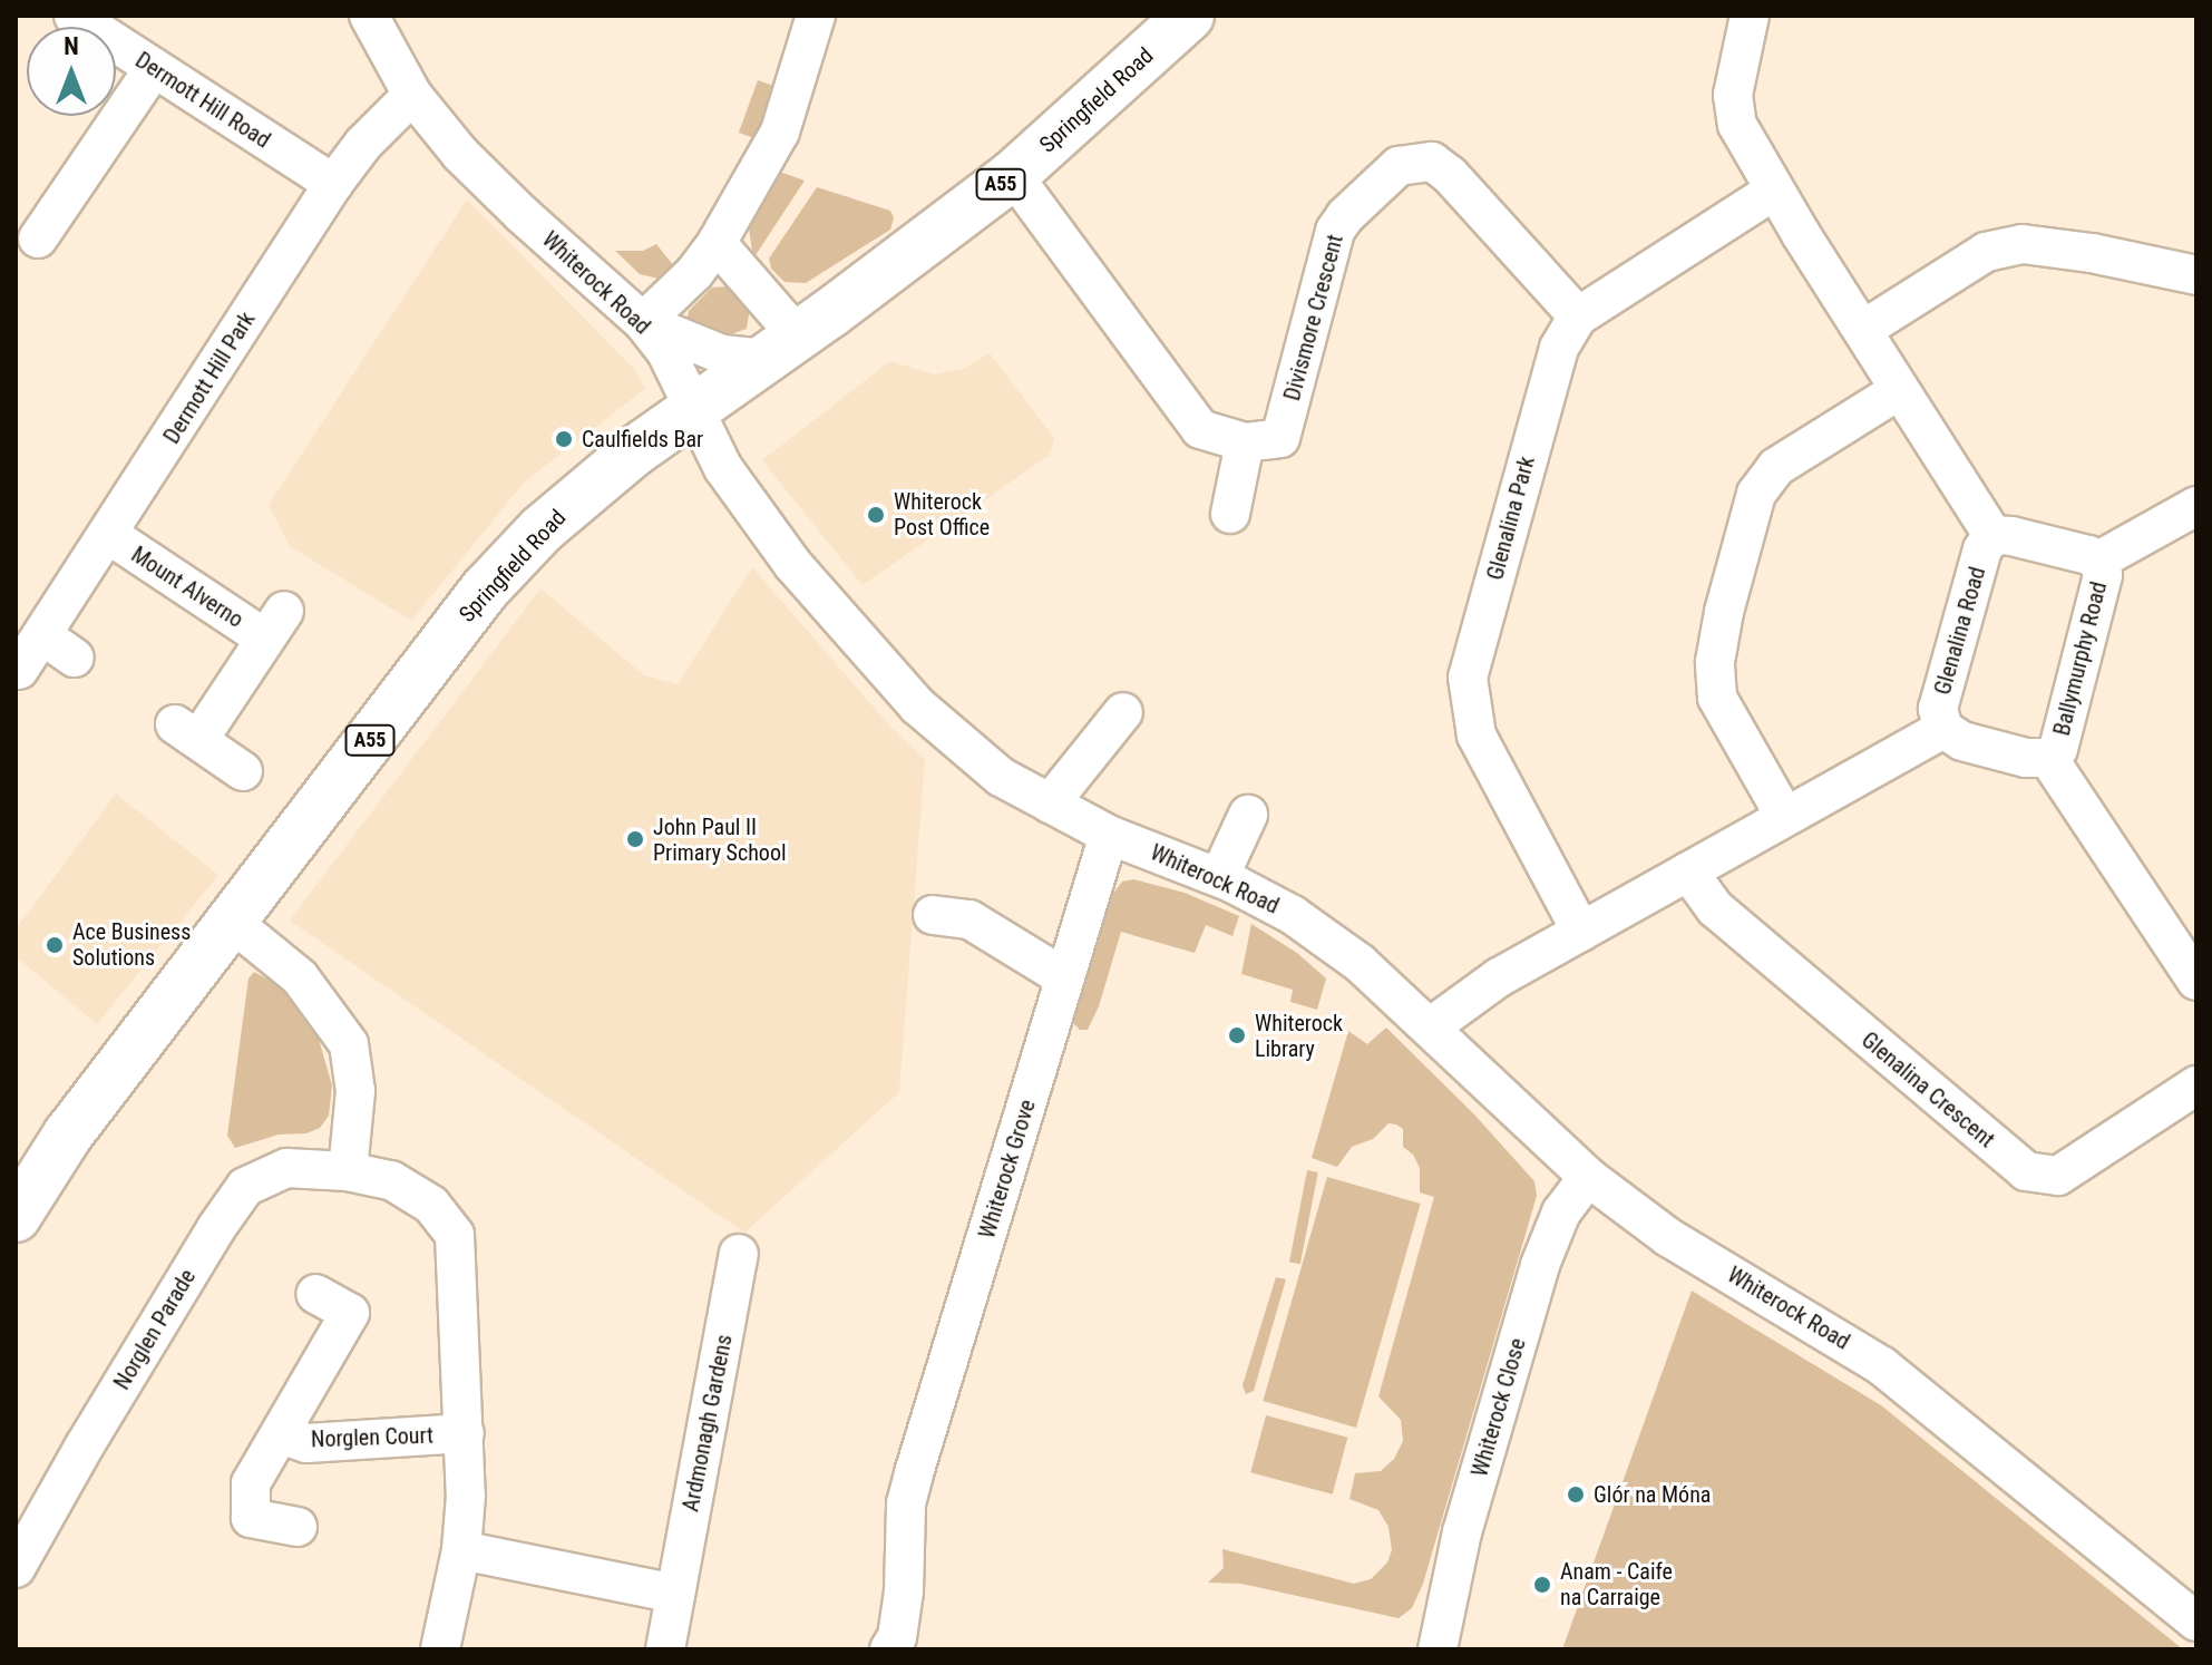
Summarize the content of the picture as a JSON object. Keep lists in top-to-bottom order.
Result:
{
  "streets": {
    "highway": ["Springfield Road", "A55"],
    "street": [
      "Dermott Hill Road",
      "Whiterock Road",
      "Divismore Crescent",
      "Dermott Hill Park",
      "Glenalina Park",
      "Mount Alverno",
      "Glenalina Road",
      "Ballymurphy Road",
      "Glenalina Crescent",
      "Whiterock Grove",
      "Norglen Parade",
      "Whiterock Close",
      "Ardmonagh Gardens",
      "Norglen Court"
    ]
  },
  "crossings": [
    ["Dermott Hill Road", "Dermott Hill Park"],
    ["Springfield Road", "Whiterock Road"],
    ["Whiterock Road", "Dermott Hill Park"],
    ["Whiterock Road", "Glenalina Road"],
    ["Whiterock Road", "Whiterock Grove"],
    ["Whiterock Road", "Whiterock Close"],
    ["Divismore Crescent", "Glenalina Park"],
    ["Dermott Hill Park", "Mount Alverno"],
    ["Glenalina Park", "Glenalina Road"],
    ["Glenalina Road", "Glenalina Crescent"],
    ["Norglen Parade", "Norglen Court"]
  ],
  "places": [
    "Caulfields Bar",
    "Whiterock Post Office",
    "John Paul II Primary School",
    "Ace Business Solutions",
    "Whiterock Library",
    "Glór na Móna",
    "Anam - Caife na Carraige"
  ],
  "north": "top"
}
